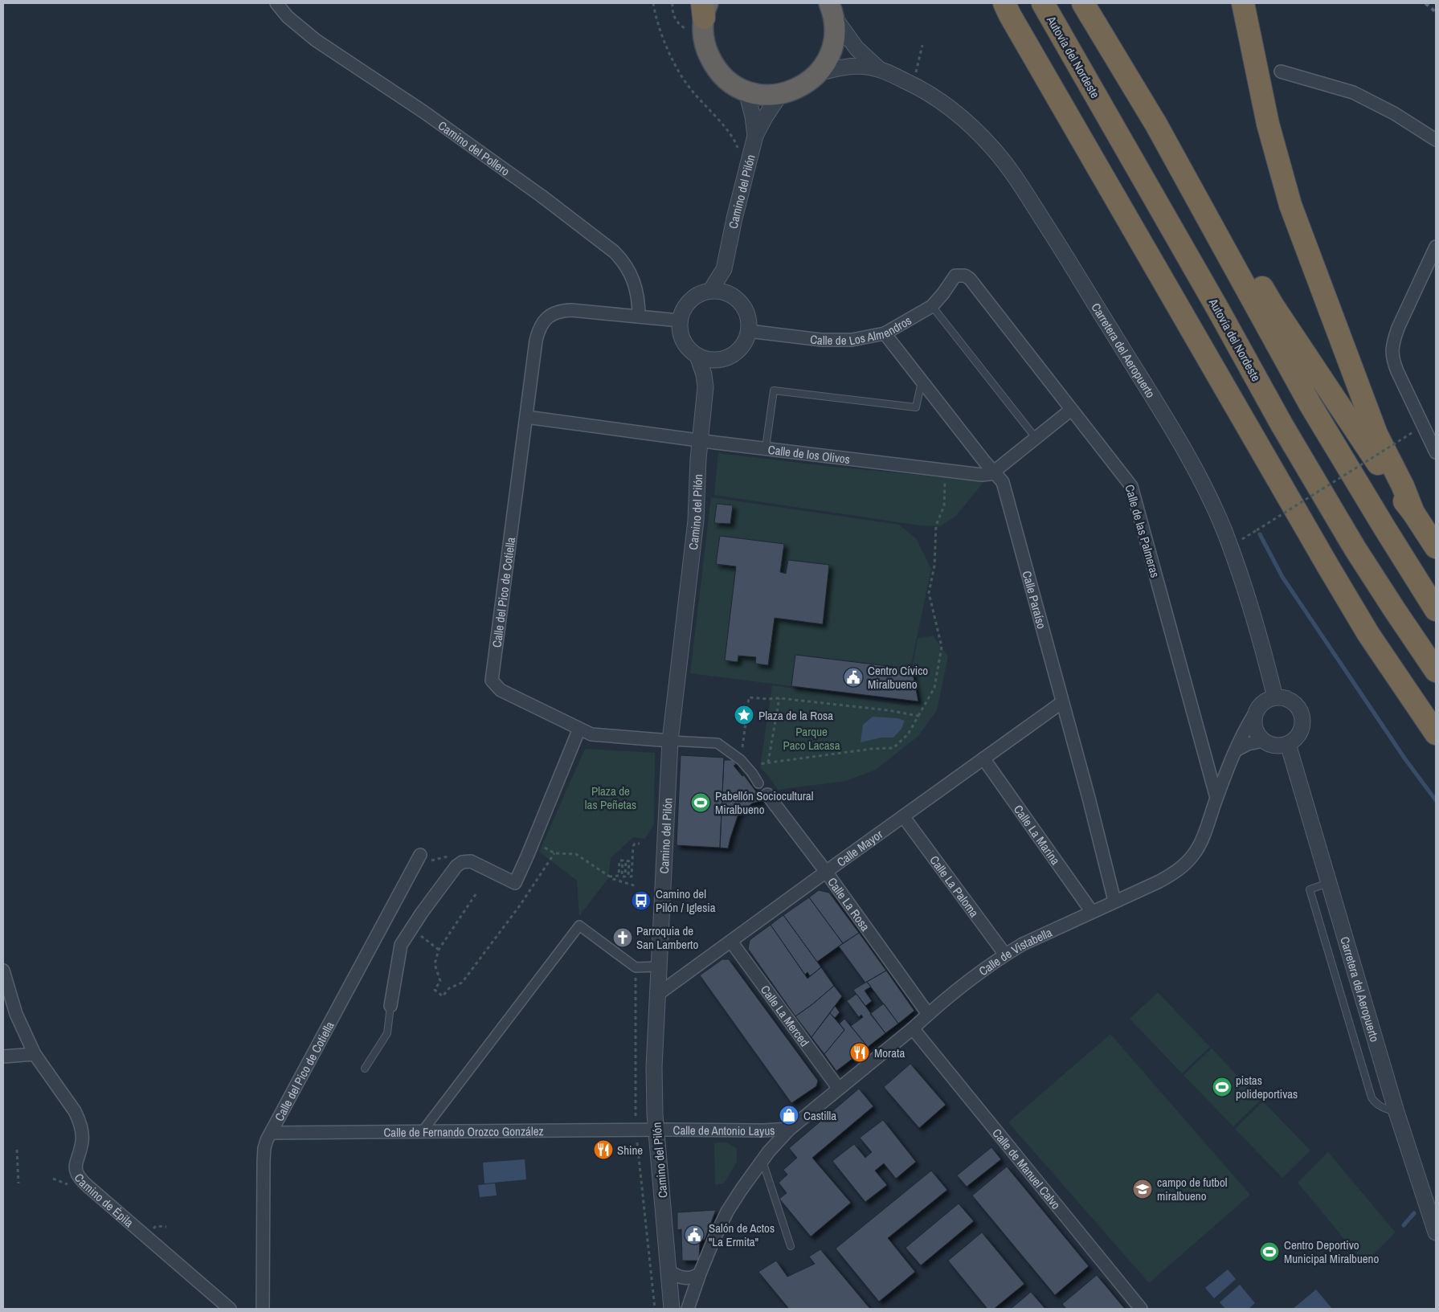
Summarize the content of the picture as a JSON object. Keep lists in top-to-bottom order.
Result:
{
  "streets": {
    "highway": ["Autovía del Nordeste"],
    "street": [
      "Camino del Pollero",
      "Camino del Pilón",
      "Calle de Los Almendros",
      "Carretera del Aeropuerto",
      "Calle de los Olivos",
      "Calle de las Palmeras",
      "Calle del Pico de Cotiella",
      "Calle Paraíso",
      "Calle La Marina",
      "Calle Mayor",
      "Calle La Paloma",
      "Calle La Rosa",
      "Calle de Vistabella",
      "Calle La Merced",
      "Calle de Antonio Layus",
      "Calle de Fernando Orozco González",
      "Calle de Manuel Calvo",
      "Camino de Épila"
    ]
  },
  "crossings": [
    ["Camino del Pollero", "Calle del Pico de Cotiella"],
    ["Camino del Pilón", "Calle de Los Almendros"],
    ["Camino del Pilón", "Calle de los Olivos"],
    ["Camino del Pilón", "Calle del Pico de Cotiella"],
    ["Camino del Pilón", "Calle Mayor"],
    ["Camino del Pilón", "Calle de Antonio Layus"],
    ["Camino del Pilón", "Calle de Fernando Orozco González"],
    ["Calle de Los Almendros", "Calle de las Palmeras"],
    ["Calle de Los Almendros", "Calle Paraíso"],
    ["Carretera del Aeropuerto", "Calle de Vistabella"],
    ["Calle de los Olivos", "Calle del Pico de Cotiella"],
    ["Calle de los Olivos", "Calle Paraíso"],
    ["Calle de las Palmeras", "Calle de Vistabella"],
    ["Calle del Pico de Cotiella", "Calle de Fernando Orozco González"],
    ["Calle Paraíso", "Calle Mayor"],
    ["Calle Paraíso", "Calle de Vistabella"],
    ["Calle La Marina", "Calle Mayor"],
    ["Calle La Marina", "Calle de Vistabella"],
    ["Calle Mayor", "Calle La Paloma"],
    ["Calle Mayor", "Calle La Rosa"],
    ["Calle Mayor", "Calle La Merced"],
    ["Calle La Paloma", "Calle de Vistabella"],
    ["Calle La Rosa", "Calle de Vistabella"],
    ["Calle de Vistabella", "Calle La Merced"],
    ["Calle de Vistabella", "Calle de Antonio Layus"],
    ["Calle de Vistabella", "Calle de Manuel Calvo"],
    ["Calle de Antonio Layus", "Calle de Fernando Orozco González"]
  ],
  "parks": ["Parque Paco Lacasa", "Plaza de las Peñetas"],
  "places": {
    "public building": ["Centro Cívico Miralbueno", "Salón de Actos \"La Ermita\""],
    "place": ["Plaza de la Rosa"],
    "sports": ["Pabellón Sociocultural Miralbueno", "pistas polideportivas", "Centro Deportivo Municipal Miralbueno"],
    "bus stop": ["Camino del Pilón / Iglesia"],
    "church": ["Parroquia de San Lamberto"],
    "restaurant": ["Morata", "Shine"],
    "shop": ["Castilla"],
    "school or university": ["campo de futbol miralbueno"]
  }
}
